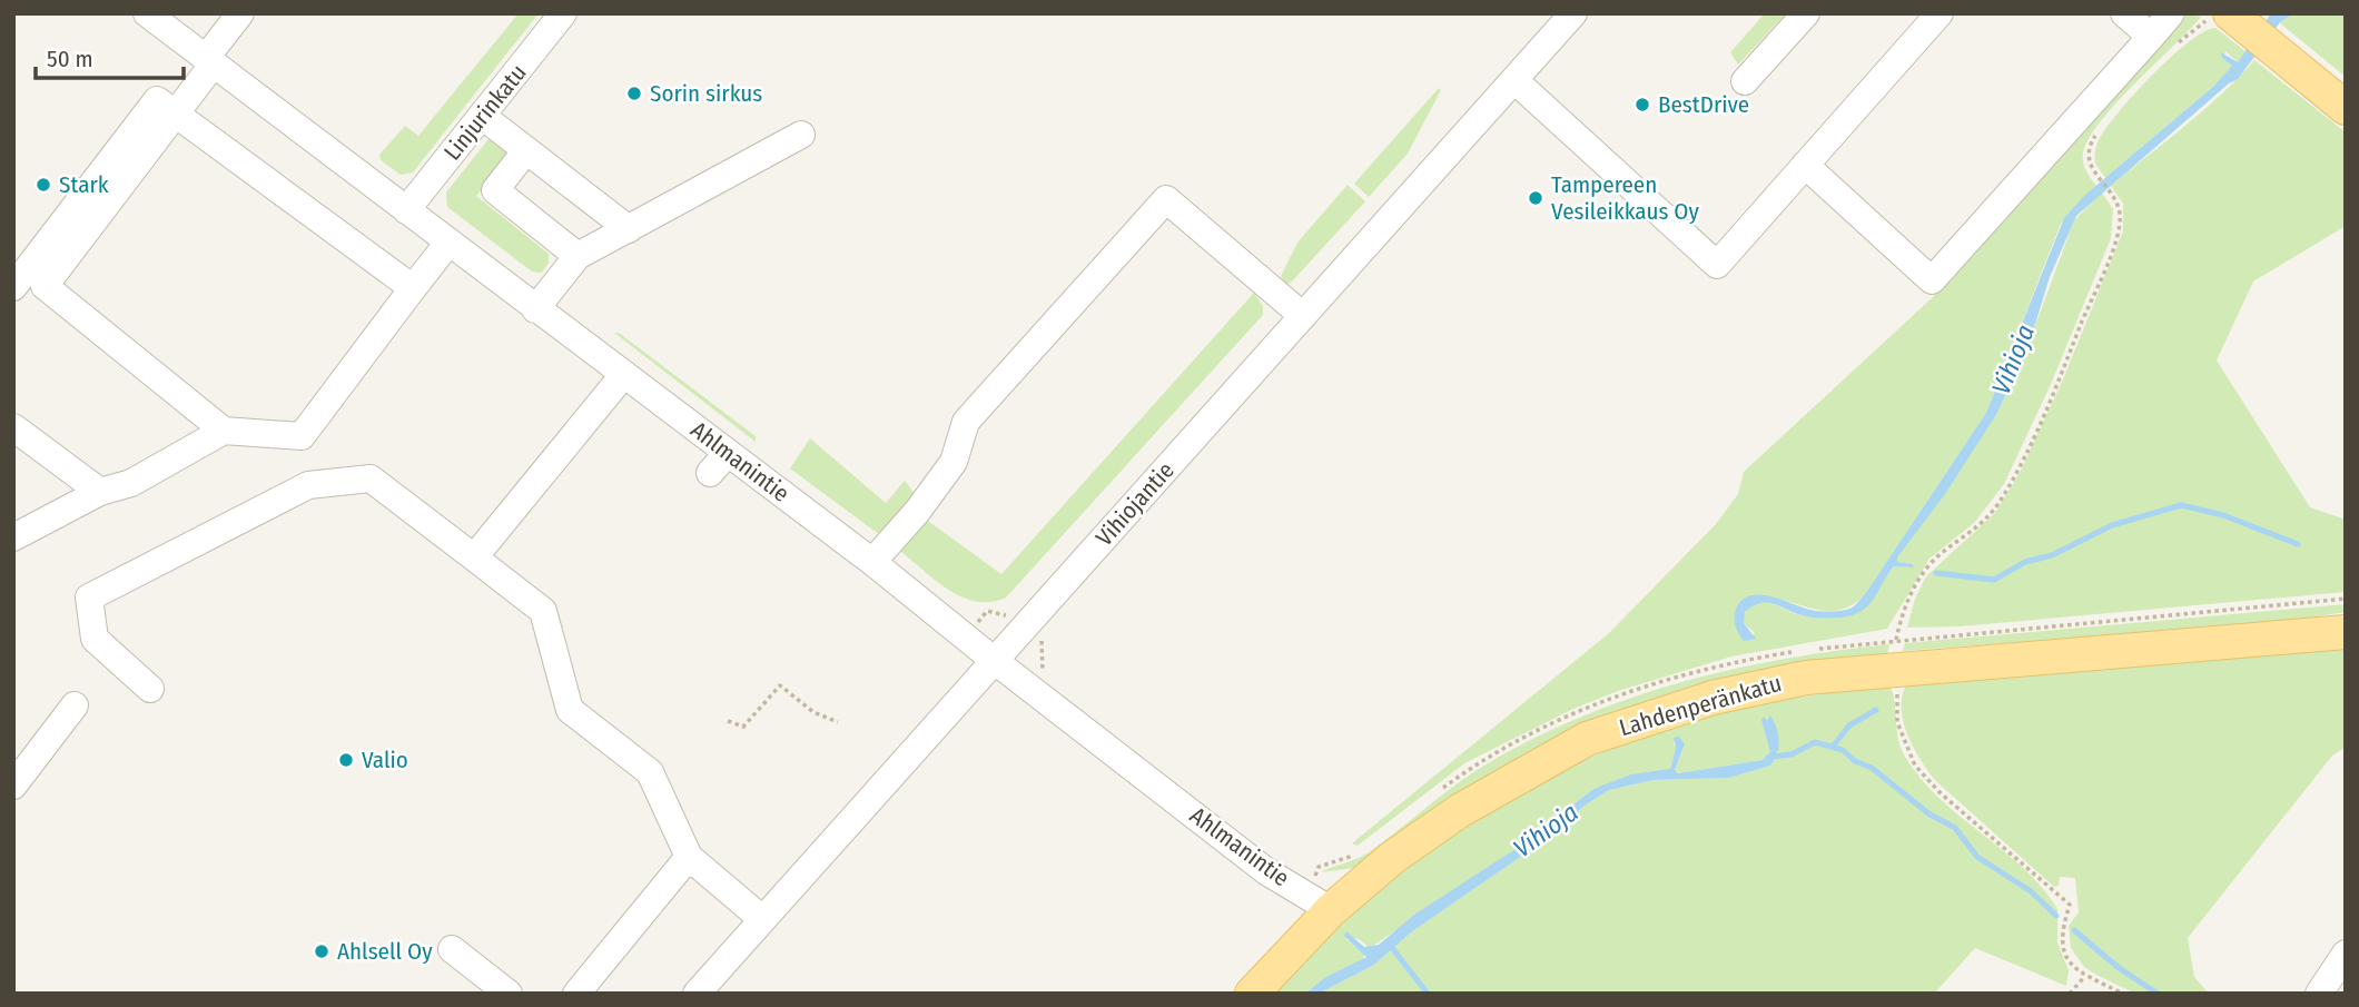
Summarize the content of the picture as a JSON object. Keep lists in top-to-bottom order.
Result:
{
  "streets": {
    "main road": ["Lahdenperänkatu"],
    "street": ["Linjurinkatu", "Ahlmanintie", "Vihiojantie"]
  },
  "crossings": [
    ["Linjurinkatu", "Ahlmanintie"],
    ["Ahlmanintie", "Vihiojantie"],
    ["Ahlmanintie", "Lahdenperänkatu"]
  ],
  "water": ["Vihioja"],
  "places": [
    "Sorin sirkus",
    "BestDrive",
    "Stark",
    "Tampereen Vesileikkaus Oy",
    "Valio",
    "Ahlsell Oy"
  ],
  "scale_bar": "50 m"
}
